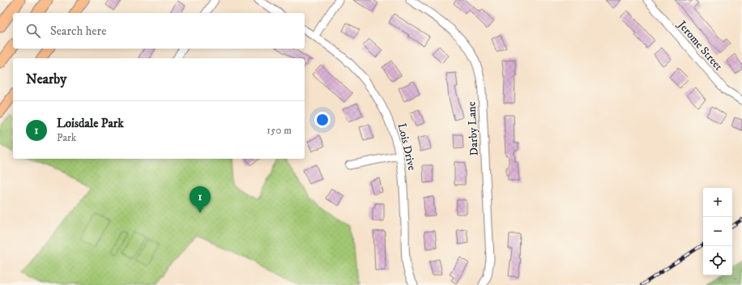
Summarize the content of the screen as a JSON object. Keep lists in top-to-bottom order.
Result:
{
  "streets": {
    "street": ["Jerome Street", "Darby Lane", "Lois Drive"]
  },
  "page": {
    "search": "Search here",
    "heading": "Nearby",
    "list": [
      {
        "mark": "1",
        "name": "Loisdale Park",
        "note": "Park",
        "value": "150 m"
      }
    ],
    "pins": "1",
    "map_buttons": ["+", "−"]
  }
}
